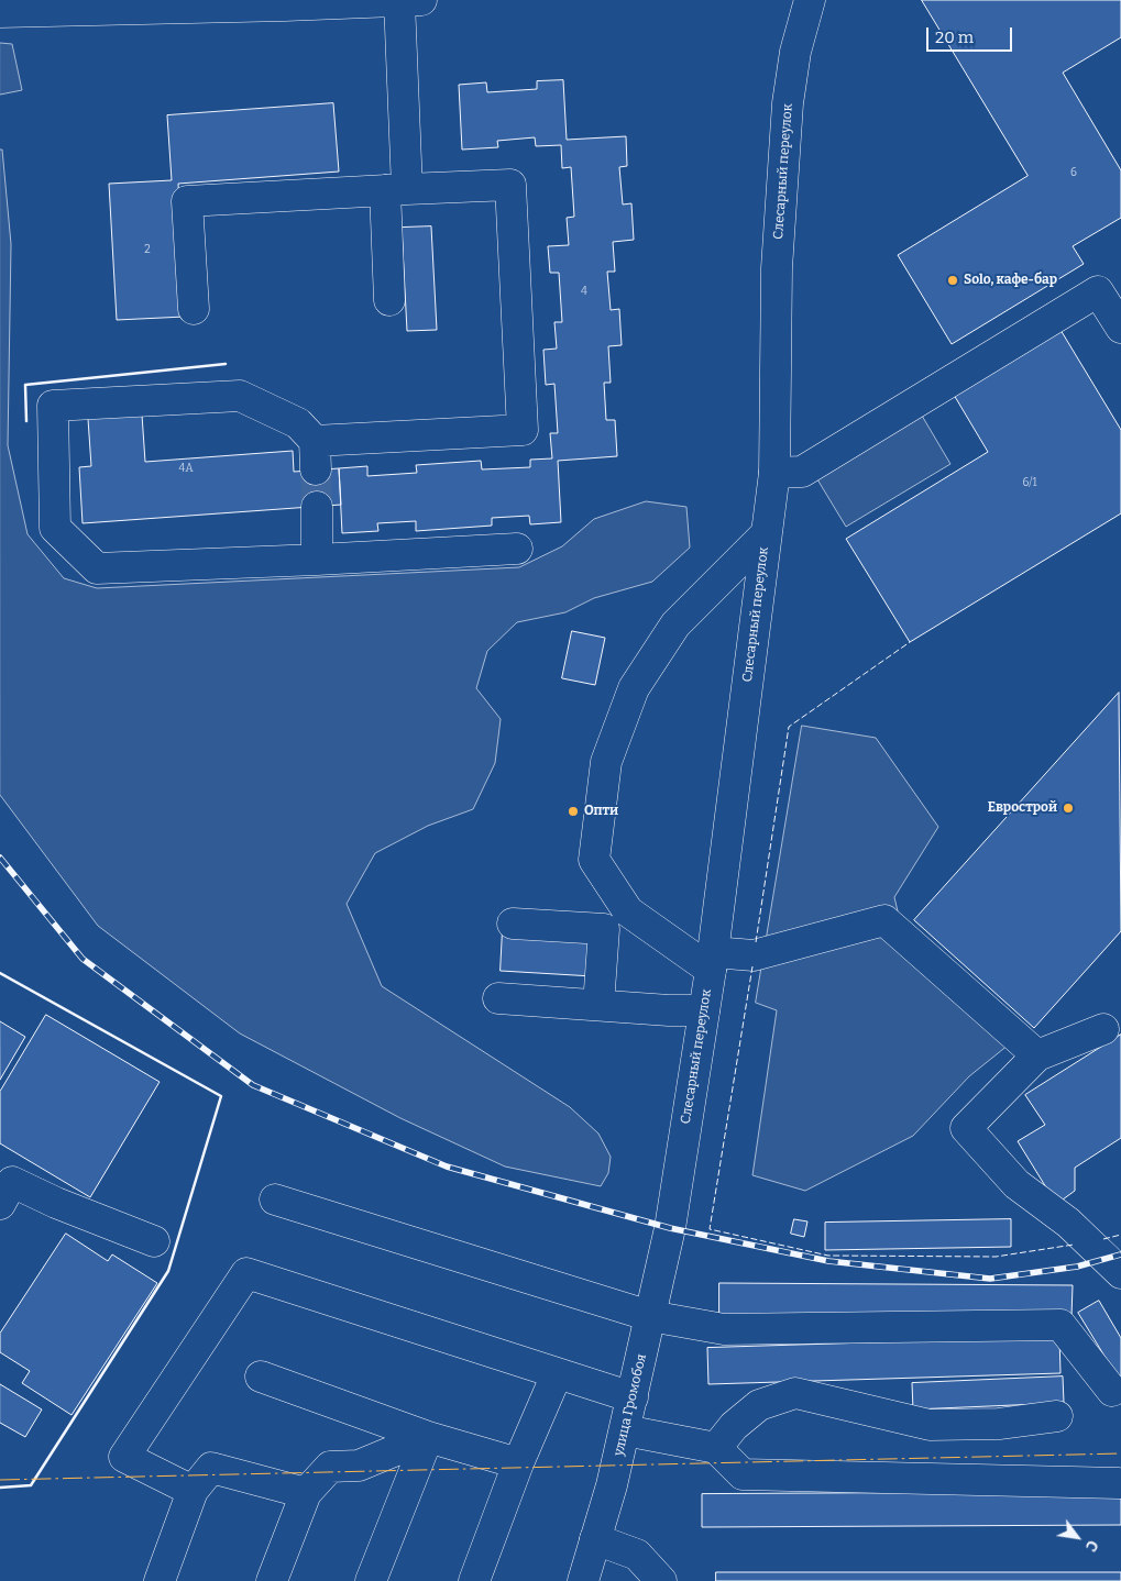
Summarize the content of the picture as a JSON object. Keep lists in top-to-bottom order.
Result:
{
  "streets": {
    "main road": ["Слесарный переулок", "улица Громобоя"]
  },
  "crossings": [
    ["Слесарный переулок", "улица Громобоя"]
  ],
  "places": ["Solo, кафе-бар", "Еврострой", "Опти"],
  "house_numbers": [
    "6",
    "2",
    "4",
    "4А",
    "6/1"
  ],
  "scale_bar": "20 m",
  "north": "bottom right"
}
